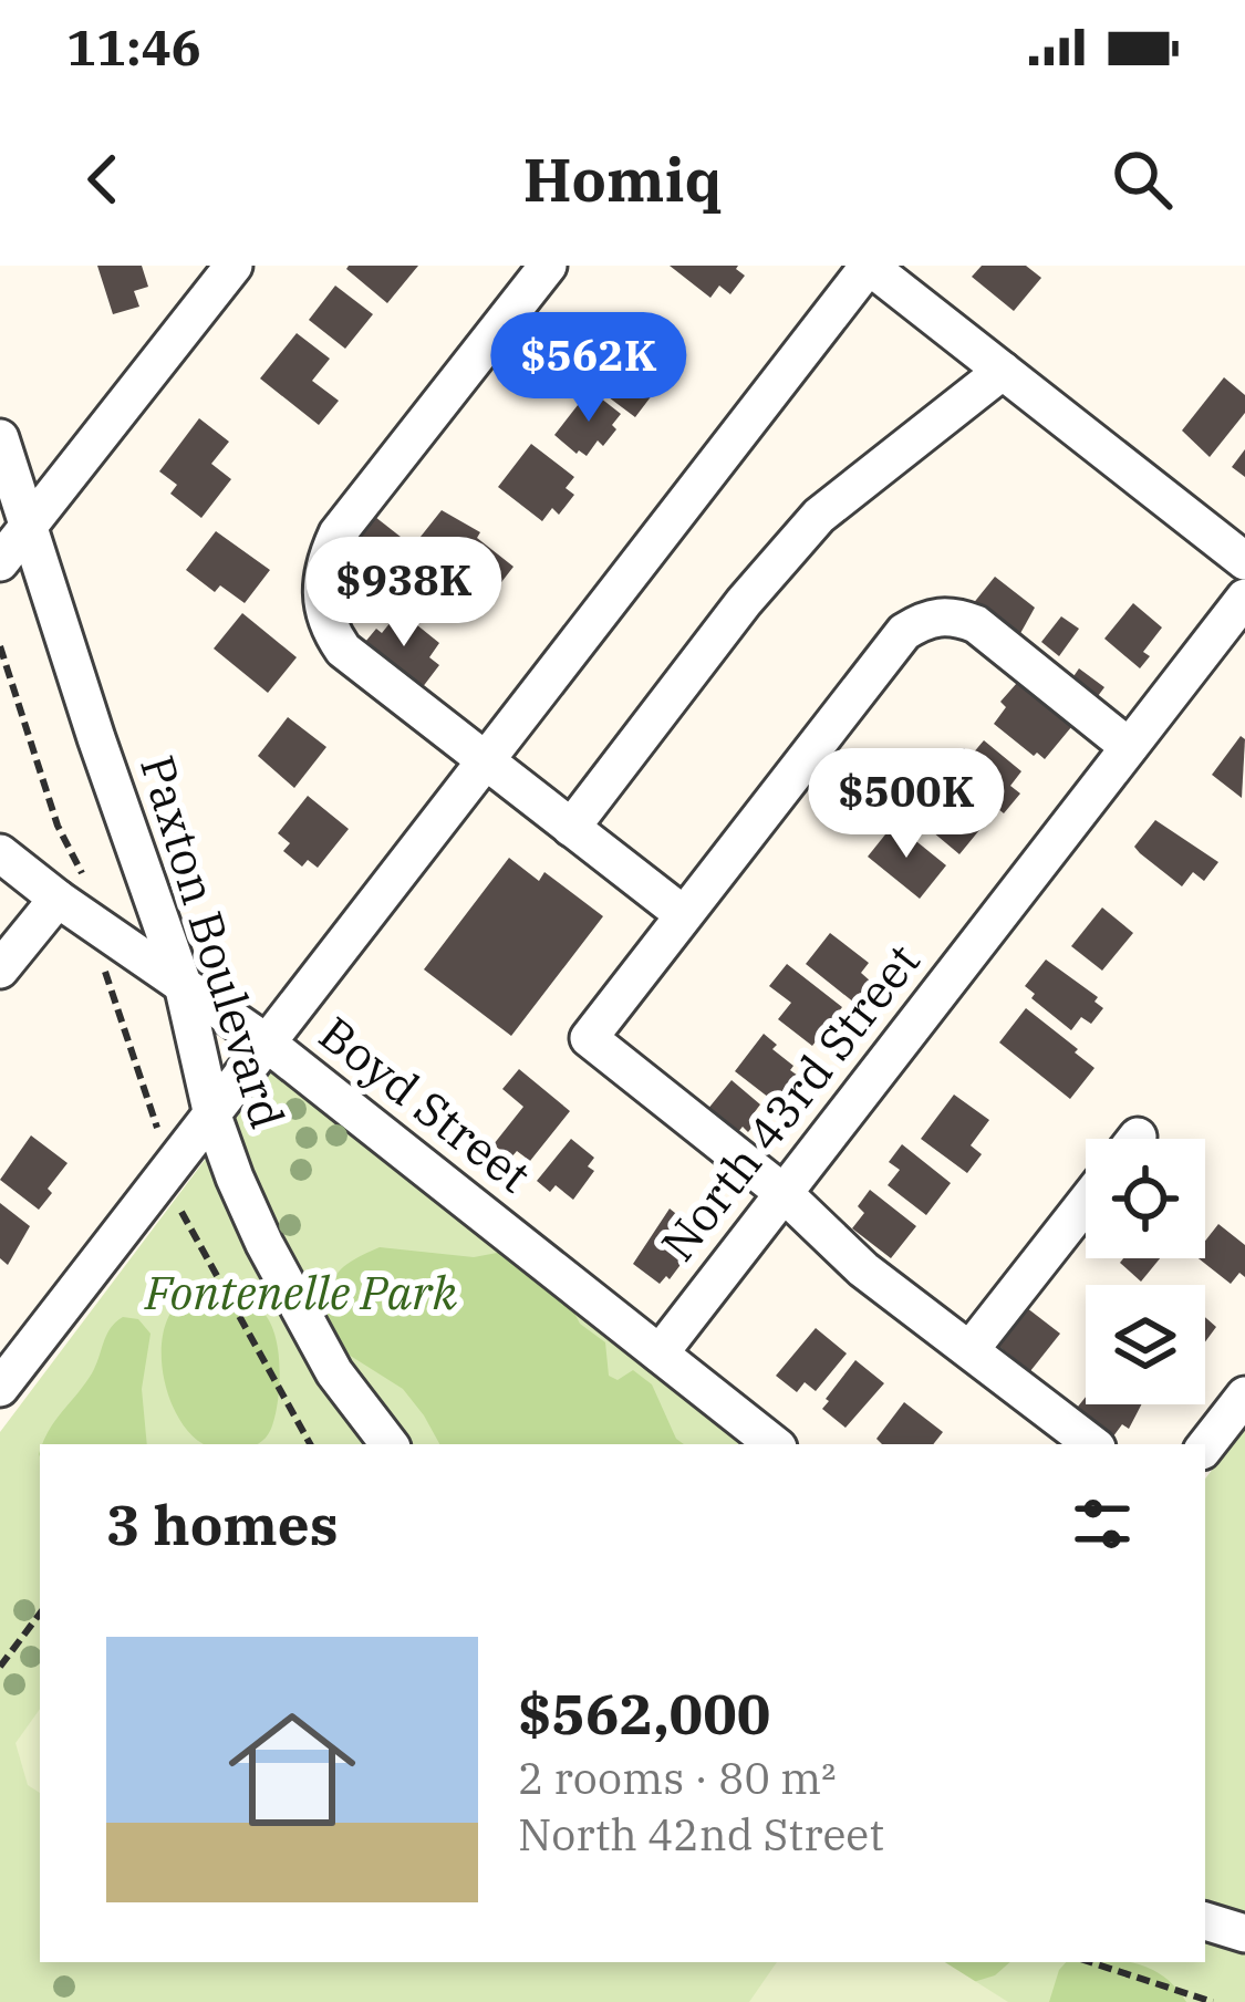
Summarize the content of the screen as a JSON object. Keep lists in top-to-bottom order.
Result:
{
  "streets": {
    "street": ["Paxton Boulevard", "North 43rd Street", "Boyd Street"]
  },
  "crossings": [
    ["Paxton Boulevard", "Boyd Street"],
    ["North 43rd Street", "Boyd Street"]
  ],
  "parks": ["Fontenelle Park"],
  "page": {
    "status": "11:46",
    "header": "Homiq",
    "price": ["$562K", "$938K", "$500K"],
    "heading": "3 homes",
    "list": [
      {
        "name": "$562,000",
        "note": "2 rooms · 80 m² · North 42nd Street"
      }
    ]
  }
}
